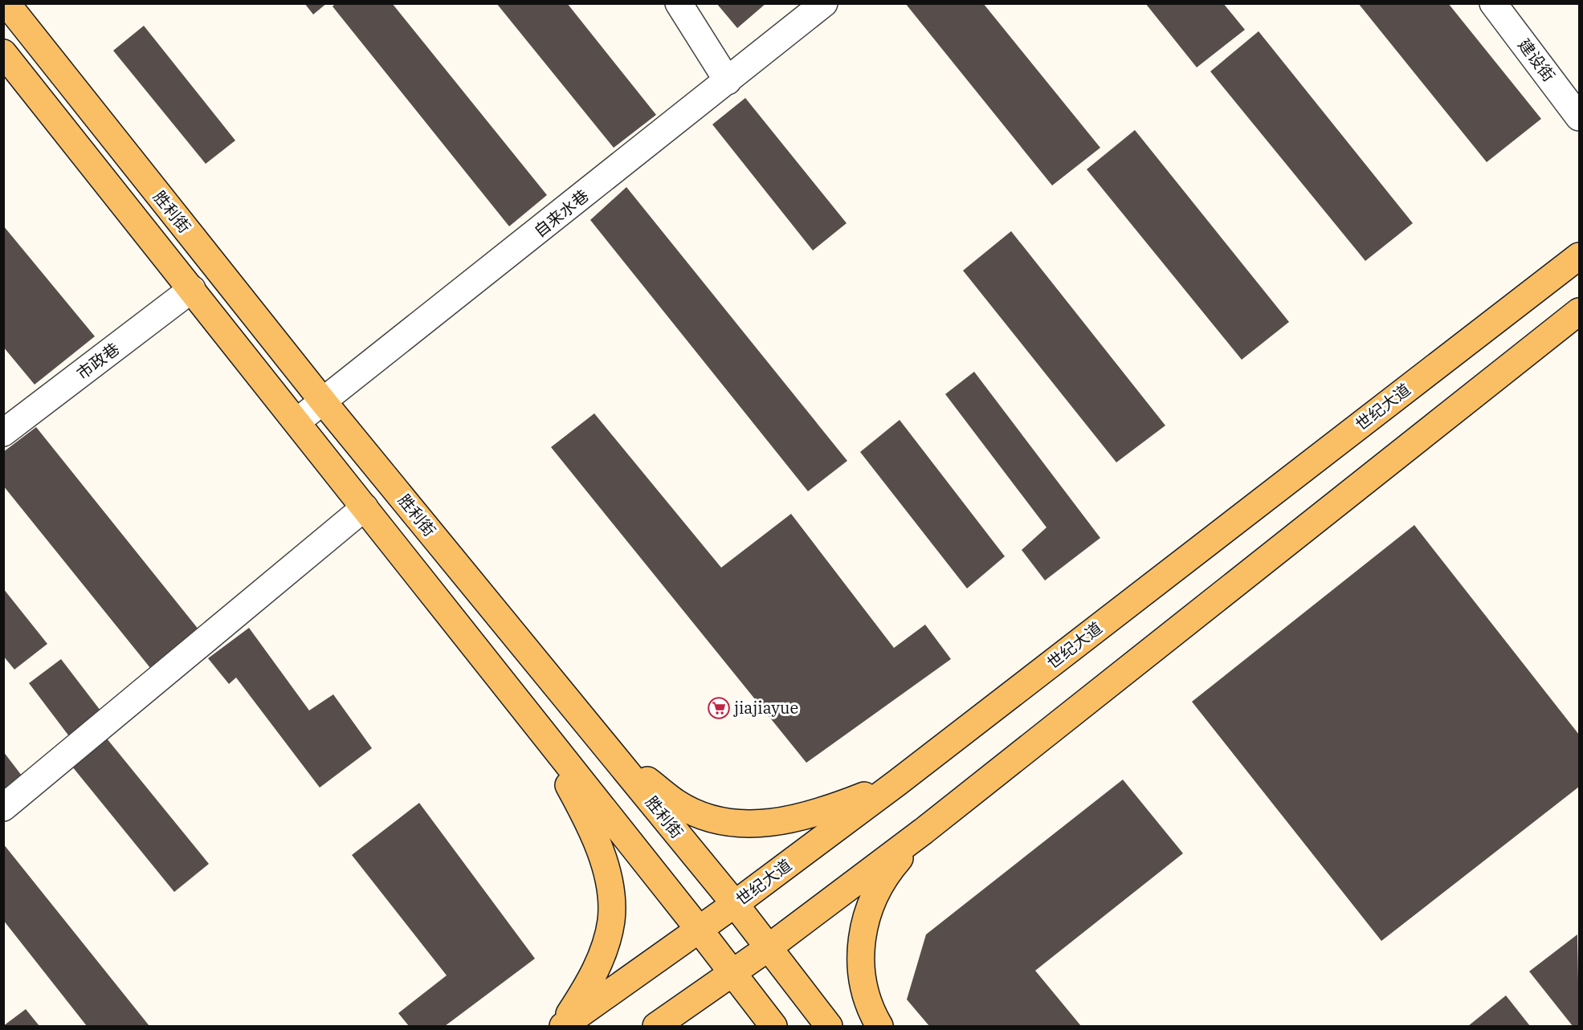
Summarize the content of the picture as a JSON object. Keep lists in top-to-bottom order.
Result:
{
  "streets": {
    "main road": ["胜利街", "世纪大道"],
    "street": ["建设街", "自来水巷", "市政巷"]
  },
  "crossings": [
    ["胜利街", "自来水巷"],
    ["胜利街", "市政巷"],
    ["胜利街", "世纪大道"]
  ],
  "places": {
    "supermarket": ["jiajiayue"]
  }
}
